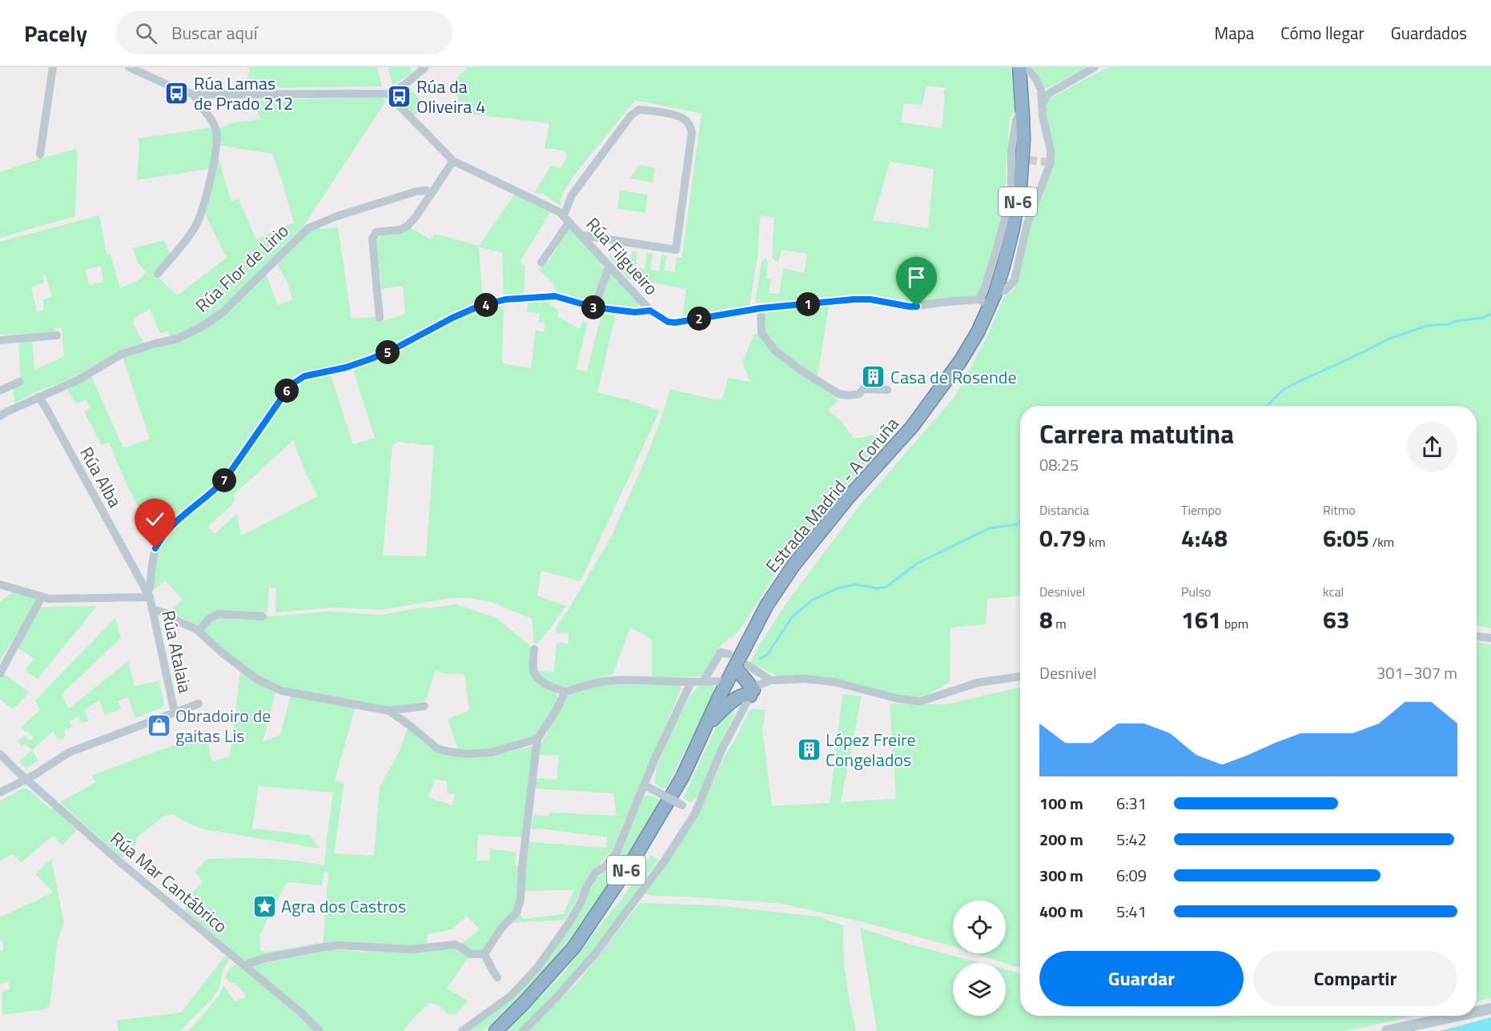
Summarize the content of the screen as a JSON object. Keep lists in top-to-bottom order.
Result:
{
  "streets": {
    "highway": ["N-6", "Estrada Madrid - A Coruña"],
    "street": [
      "Rúa Filgueiro",
      "Rúa Flor de Lirio",
      "Rúa Alba",
      "Rúa Atalaia",
      "Rúa Mar Cantábrico"
    ]
  },
  "crossings": [
    ["Rúa Filgueiro", "Estrada Madrid - A Coruña"],
    ["Rúa Flor de Lirio", "Rúa Alba"],
    ["Rúa Alba", "Rúa Atalaia"]
  ],
  "places": {
    "bus stop": ["Rúa Lamas de Prado 212", "Rúa da Oliveira 4"],
    "building": ["Casa de Rosende", "López Freire Congelados"],
    "shop": ["Obradoiro de gaitas Lis"],
    "place": ["Agra dos Castros"]
  },
  "page": {
    "header": "Pacely",
    "search": "Buscar aquí",
    "nav": ["Mapa", "Cómo llegar", "Guardados"],
    "pins": [
      "1",
      "4",
      "3",
      "2",
      "5",
      "6",
      "7"
    ],
    "heading": ["Carrera matutina", "08:25"],
    "stats": [
      ["Distancia", "0.79 km"],
      ["Tiempo", "4:48"],
      ["Ritmo", "6:05 /km"],
      ["Desnivel", "8 m"],
      ["Pulso", "161 bpm"],
      ["kcal", "63"]
    ],
    "chart": ["Desnivel", "301–307 m"],
    "list": [
      {
        "name": "100 m",
        "note": "6:31"
      },
      {
        "name": "200 m",
        "note": "5:42"
      },
      {
        "name": "300 m",
        "note": "6:09"
      },
      {
        "name": "400 m",
        "note": "5:41"
      }
    ],
    "buttons": ["Guardar", "Compartir"]
  }
}
